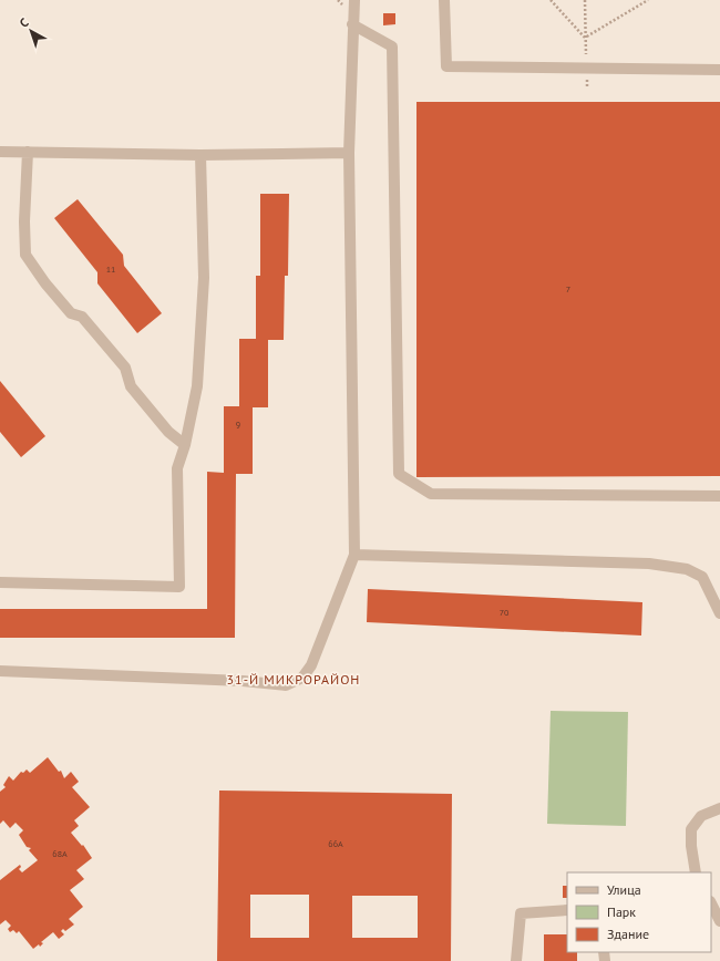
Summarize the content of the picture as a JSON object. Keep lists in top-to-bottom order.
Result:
{
  "districts": ["31-Й МИКРОРАЙОН"],
  "house_numbers": [
    "11",
    "7",
    "9",
    "70",
    "66А",
    "68А"
  ],
  "legend": ["Улица", "Парк", "Здание"],
  "north": "top left"
}
